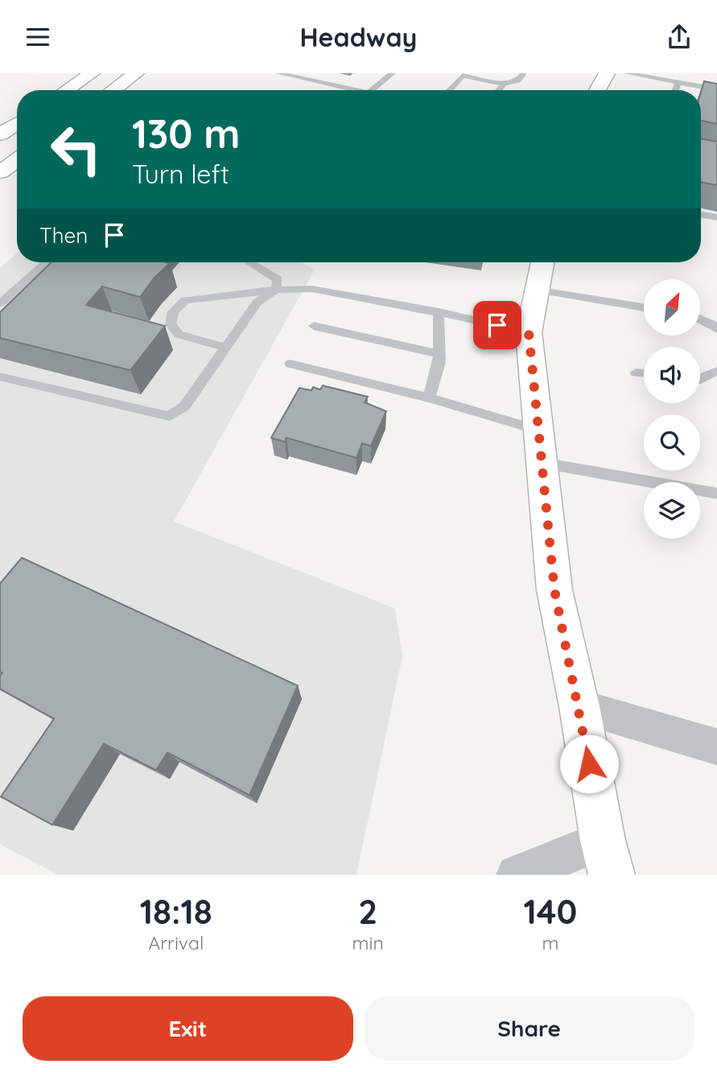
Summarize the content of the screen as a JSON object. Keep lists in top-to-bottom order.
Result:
{
  "north": "top right",
  "page": {
    "header": "Headway",
    "turn": ["130 m", "Turn left"],
    "then": "Then",
    "eta": [
      "18:18",
      "Arrival",
      "2",
      "min",
      "140",
      "m"
    ],
    "buttons": ["Exit", "Share"]
  }
}
